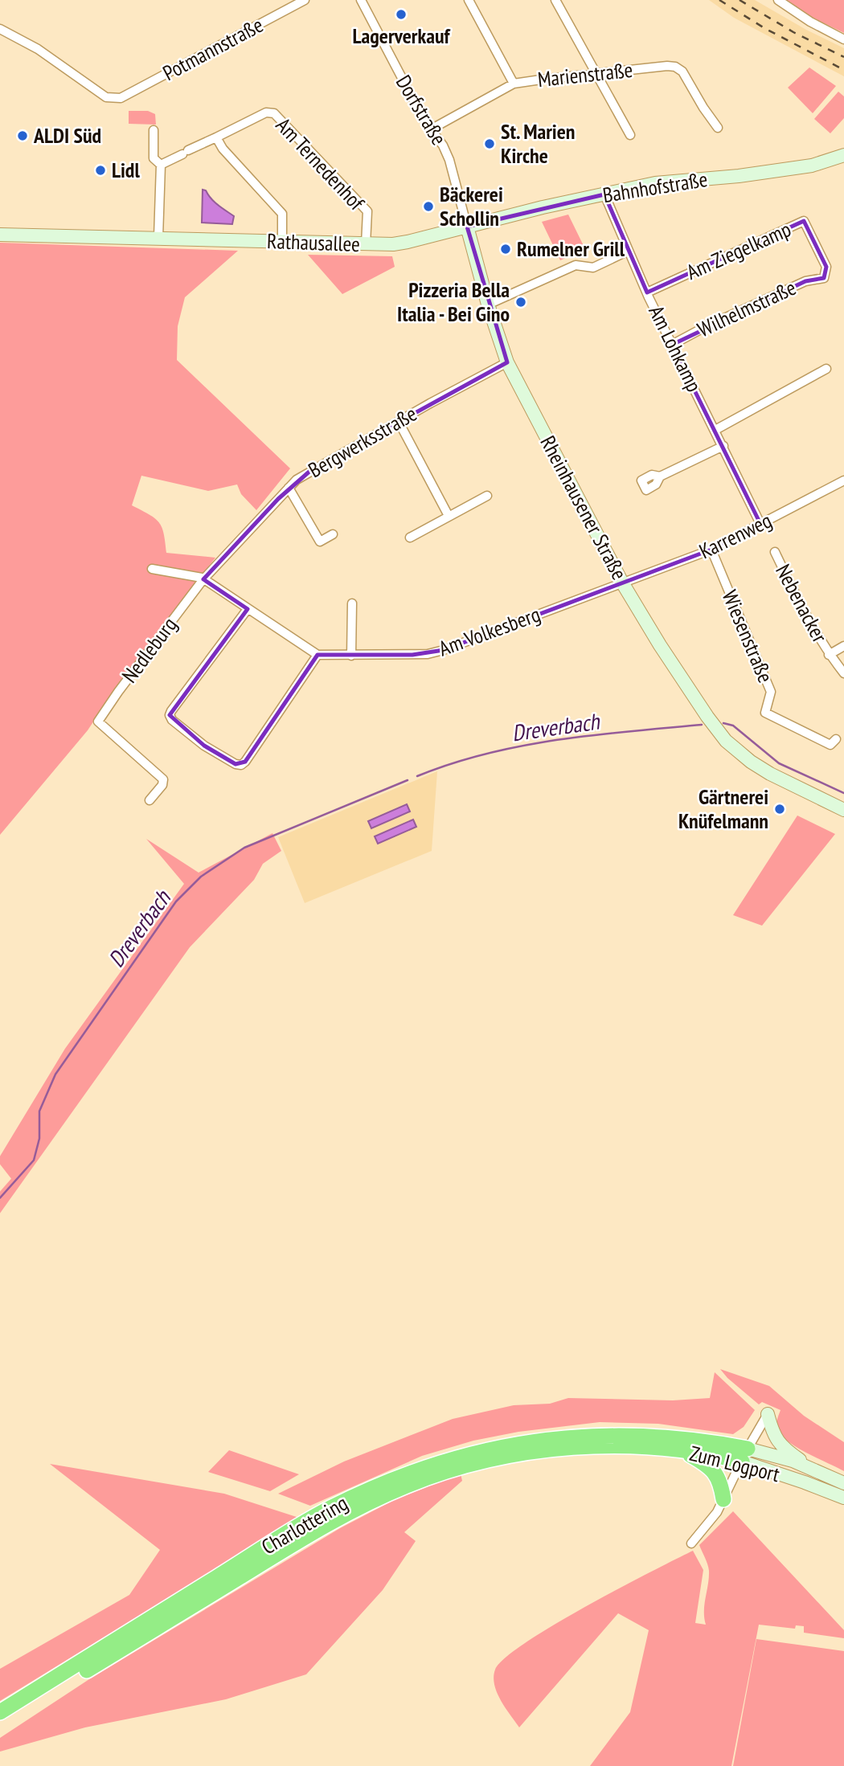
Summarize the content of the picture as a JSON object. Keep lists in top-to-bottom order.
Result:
{
  "streets": {
    "highway": ["Zum Logport", "Charlottering"],
    "main road": ["Bahnhofstraße", "Rathausallee", "Rheinhausener Straße"],
    "street": [
      "Potmannstraße",
      "Marienstraße",
      "Dorfstraße",
      "Am Ternedenhof",
      "Am Ziegelkamp",
      "Wilhelmstraße",
      "Am Lohkamp",
      "Bergwerksstraße",
      "Karrenweg",
      "Nebenacker",
      "Am Volkesberg",
      "Wiesenstraße",
      "Nedleburg"
    ]
  },
  "crossings": [
    ["Marienstraße", "Dorfstraße"],
    ["Dorfstraße", "Bahnhofstraße"],
    ["Dorfstraße", "Rathausallee"],
    ["Dorfstraße", "Rheinhausener Straße"],
    ["Am Ternedenhof", "Rathausallee"],
    ["Bahnhofstraße", "Rathausallee"],
    ["Bahnhofstraße", "Am Lohkamp"],
    ["Bahnhofstraße", "Rheinhausener Straße"],
    ["Rathausallee", "Rheinhausener Straße"],
    ["Am Ziegelkamp", "Wilhelmstraße"],
    ["Am Ziegelkamp", "Am Lohkamp"],
    ["Wilhelmstraße", "Am Lohkamp"],
    ["Am Lohkamp", "Karrenweg"],
    ["Bergwerksstraße", "Rheinhausener Straße"],
    ["Bergwerksstraße", "Nedleburg"],
    ["Rheinhausener Straße", "Karrenweg"],
    ["Rheinhausener Straße", "Am Volkesberg"],
    ["Karrenweg", "Am Volkesberg"],
    ["Karrenweg", "Wiesenstraße"],
    ["Zum Logport", "Charlottering"]
  ],
  "water": ["Dreverbach"],
  "places": [
    "Lagerverkauf",
    "ALDI Süd",
    "St. Marien Kirche",
    "Lidl",
    "Bäckerei Schollin",
    "Rumelner Grill",
    "Pizzeria Bella Italia - Bei Gino",
    "Gärtnerei Knüfelmann"
  ]
}
